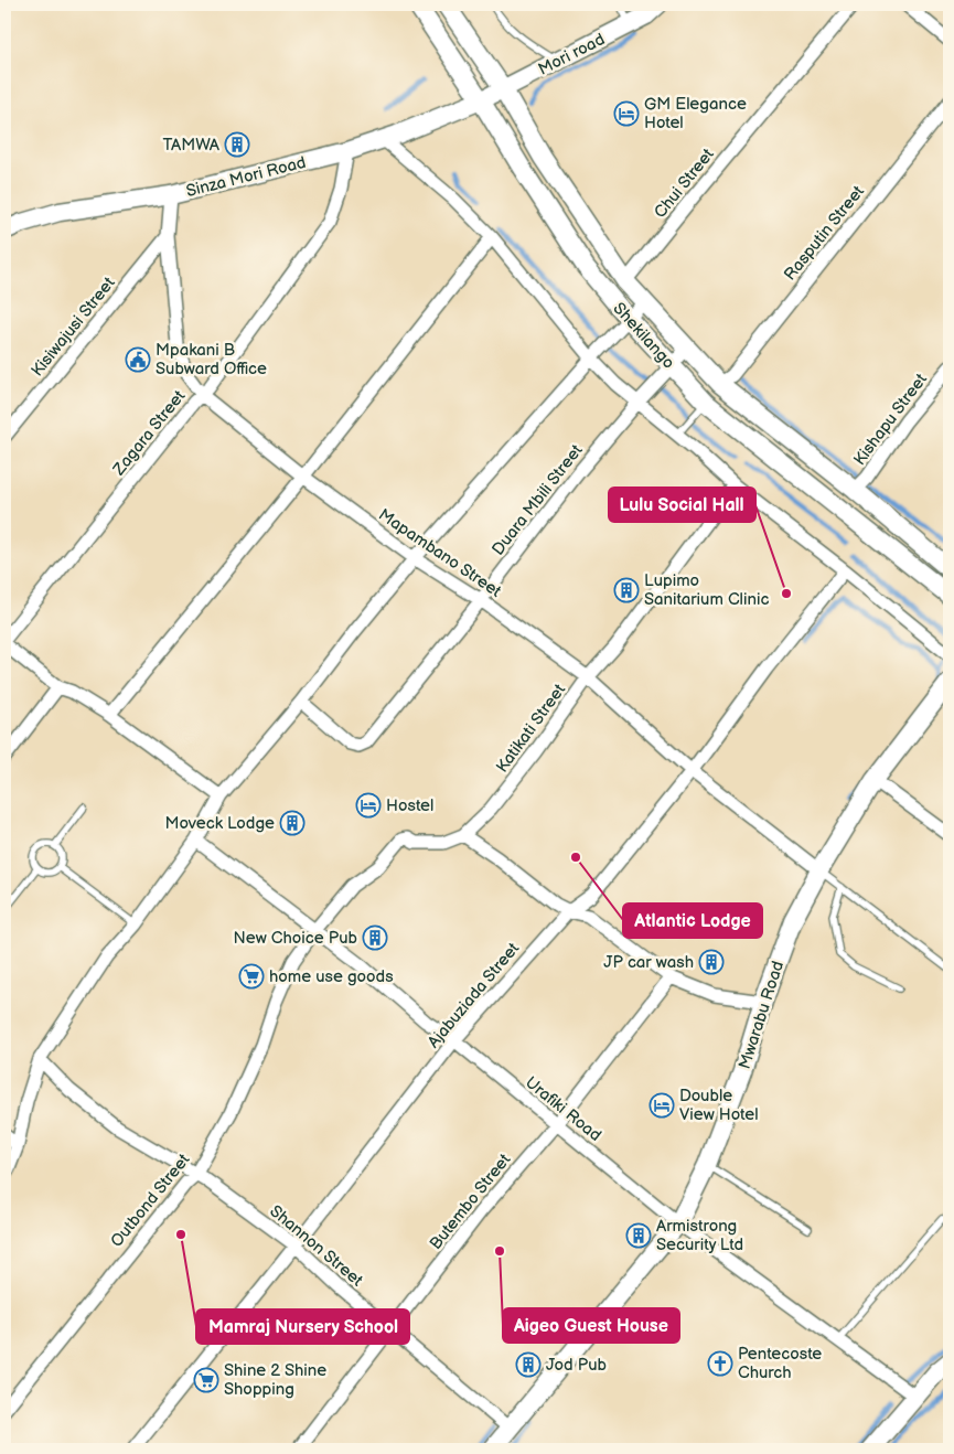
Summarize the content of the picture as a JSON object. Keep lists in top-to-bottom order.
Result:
{
  "streets": {
    "street": [
      "Mori road",
      "Sinza Mori Road",
      "Chui Street",
      "Rasputin Street",
      "Kisiwajusi Street",
      "Shekilango",
      "Kishapu Street",
      "Zagara Street",
      "Duara Mbili Street",
      "Mapambano Street",
      "Katikati Street",
      "Ajabuziada Street",
      "Mwarabu Road",
      "Urafiki Road",
      "Outbond Street",
      "Butembo Street",
      "Shannon Street"
    ]
  },
  "crossings": [
    ["Mori road", "Sinza Mori Road"],
    ["Mori road", "Shekilango"],
    ["Sinza Mori Road", "Shekilango"],
    ["Sinza Mori Road", "Zagara Street"],
    ["Sinza Mori Road", "Mapambano Street"],
    ["Chui Street", "Shekilango"],
    ["Rasputin Street", "Shekilango"],
    ["Kisiwajusi Street", "Mapambano Street"],
    ["Shekilango", "Kishapu Street"],
    ["Shekilango", "Duara Mbili Street"],
    ["Zagara Street", "Mapambano Street"],
    ["Duara Mbili Street", "Mapambano Street"],
    ["Mapambano Street", "Katikati Street"],
    ["Mapambano Street", "Ajabuziada Street"],
    ["Mapambano Street", "Mwarabu Road"],
    ["Katikati Street", "Urafiki Road"],
    ["Katikati Street", "Outbond Street"],
    ["Ajabuziada Street", "Urafiki Road"],
    ["Ajabuziada Street", "Shannon Street"],
    ["Mwarabu Road", "Urafiki Road"],
    ["Mwarabu Road", "Shannon Street"],
    ["Urafiki Road", "Outbond Street"],
    ["Urafiki Road", "Butembo Street"],
    ["Outbond Street", "Shannon Street"],
    ["Butembo Street", "Shannon Street"]
  ],
  "places": {
    "hotel": ["GM Elegance Hotel", "Hostel", "Double View Hotel"],
    "building": [
      "TAMWA",
      "Lupimo Sanitarium Clinic",
      "Moveck Lodge",
      "New Choice Pub",
      "JP car wash",
      "Armistrong Security Ltd",
      "Jod Pub"
    ],
    "public building": ["Mpakani B Subward Office"],
    "other": [
      "Lulu Social Hall",
      "Atlantic Lodge",
      "Mamraj Nursery School",
      "Aigeo Guest House"
    ],
    "supermarket": ["home use goods", "Shine 2 Shine Shopping"],
    "church": ["Pentecoste Church"]
  }
}
